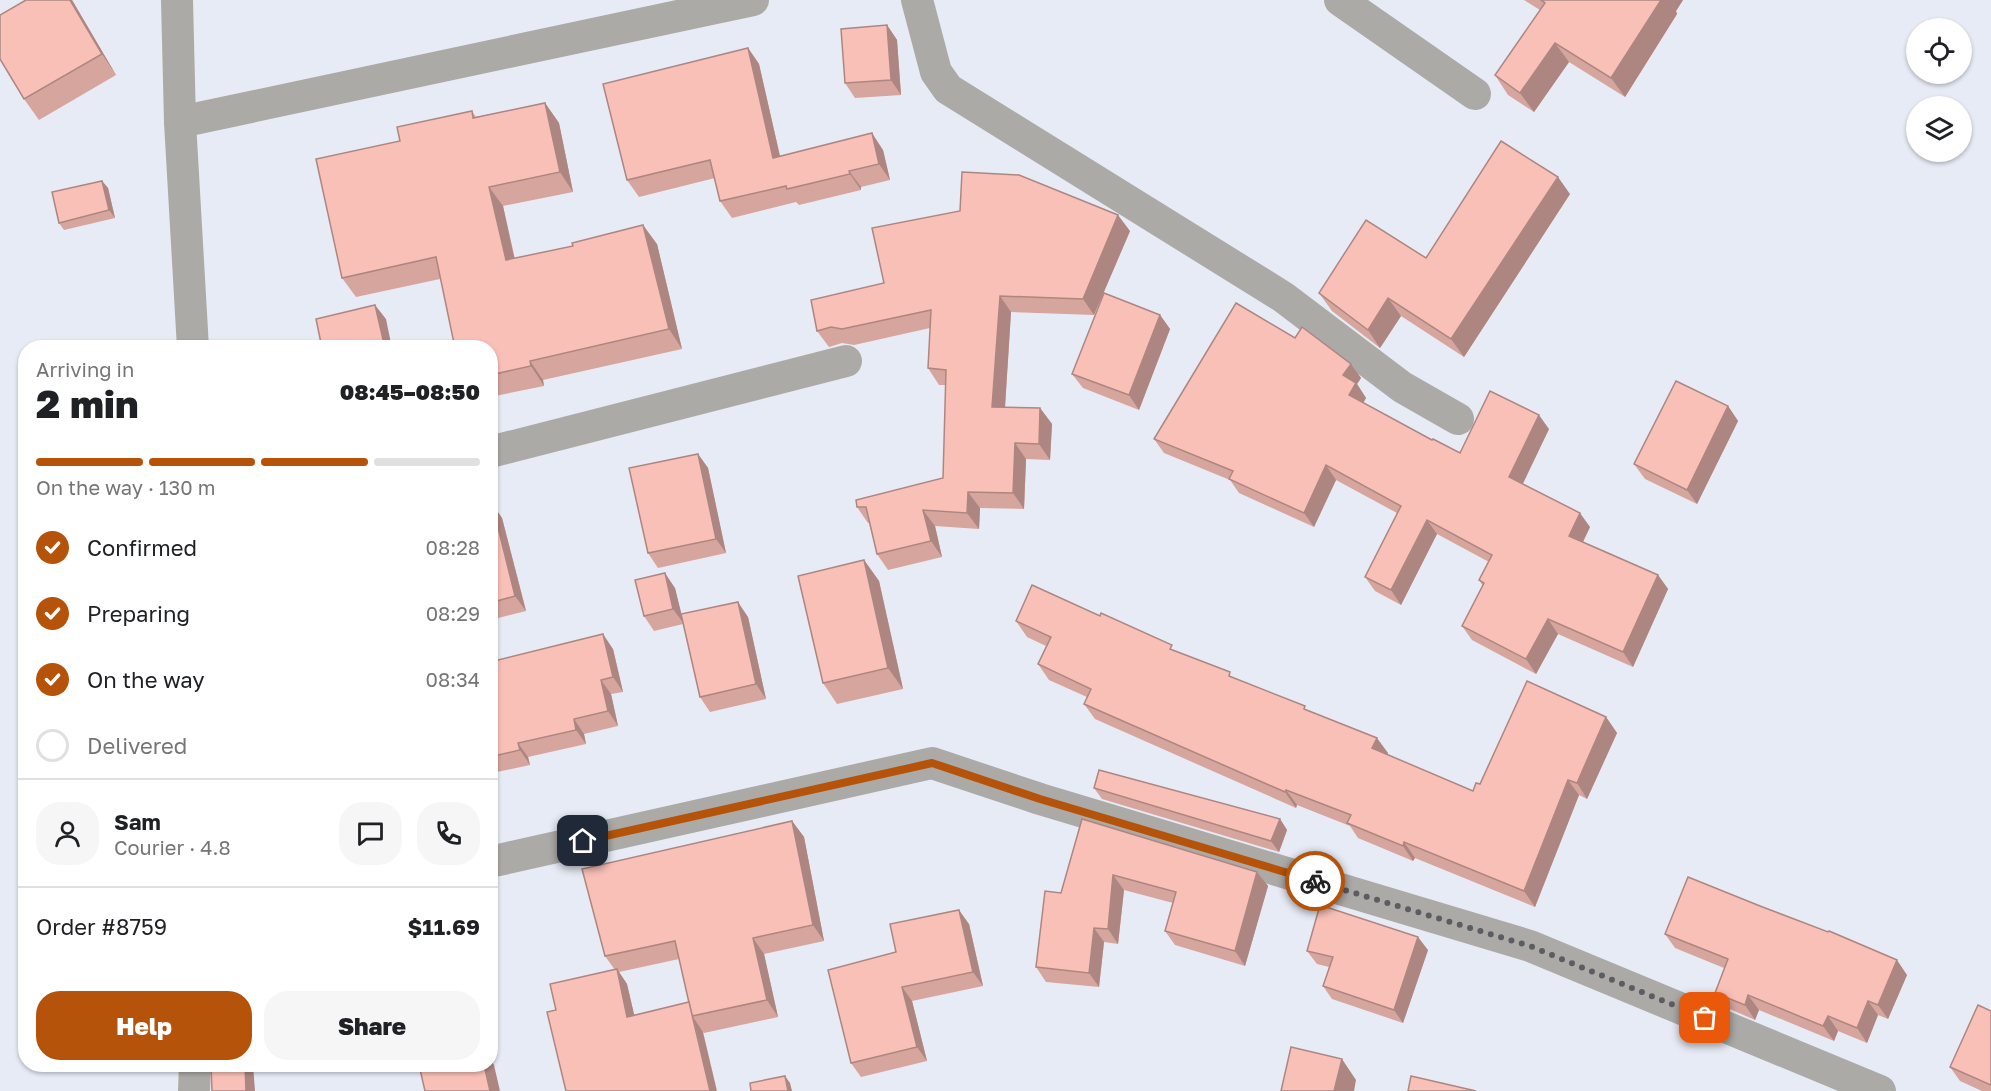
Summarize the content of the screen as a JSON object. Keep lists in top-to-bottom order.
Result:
{
  "page": {
    "heading": ["2 min", "Arriving in", "08:45–08:50"],
    "panel": [
      "Sam",
      "Courier · 4.8",
      "Order #8759",
      "$11.69"
    ],
    "bar": "On the way · 130 m",
    "list": [
      ["Confirmed", "08:28"],
      ["Preparing", "08:29"],
      ["On the way", "08:34"],
      "Delivered"
    ],
    "buttons": ["Help", "Share"]
  }
}
